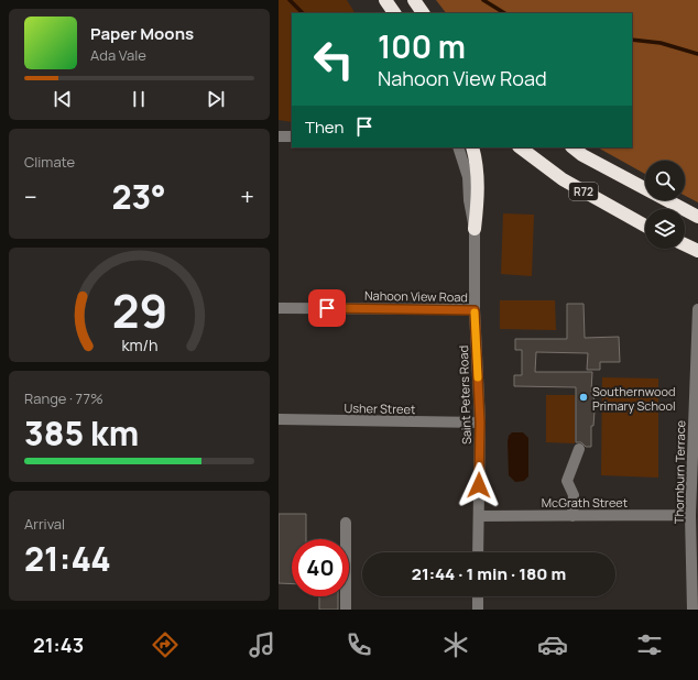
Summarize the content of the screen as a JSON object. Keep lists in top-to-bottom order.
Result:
{
  "streets": {
    "highway": ["R72"],
    "street": [
      "Nahoon View Road",
      "Saint Peters Road",
      "Usher Street",
      "Thornburn Terrace",
      "McGrath Street"
    ]
  },
  "crossings": [
    ["Nahoon View Road", "Saint Peters Road"],
    ["Saint Peters Road", "Usher Street"],
    ["Saint Peters Road", "McGrath Street"],
    ["Thornburn Terrace", "McGrath Street"]
  ],
  "places": ["Southernwood Primary School"],
  "page": {
    "turn": ["100 m", "Nahoon View Road"],
    "song": ["Paper Moons", "Ada Vale"],
    "then": "Then",
    "tile": [
      "Climate",
      ["Range · 77%", "385 km"],
      ["Arrival", "21:44"]
    ],
    "heat": ["−", "23°", "+"],
    "limit": "40",
    "trip": "21:44 · 1 min · 180 m",
    "tabs": "21:43",
    "gauge": ["29", "km/h"]
  }
}
